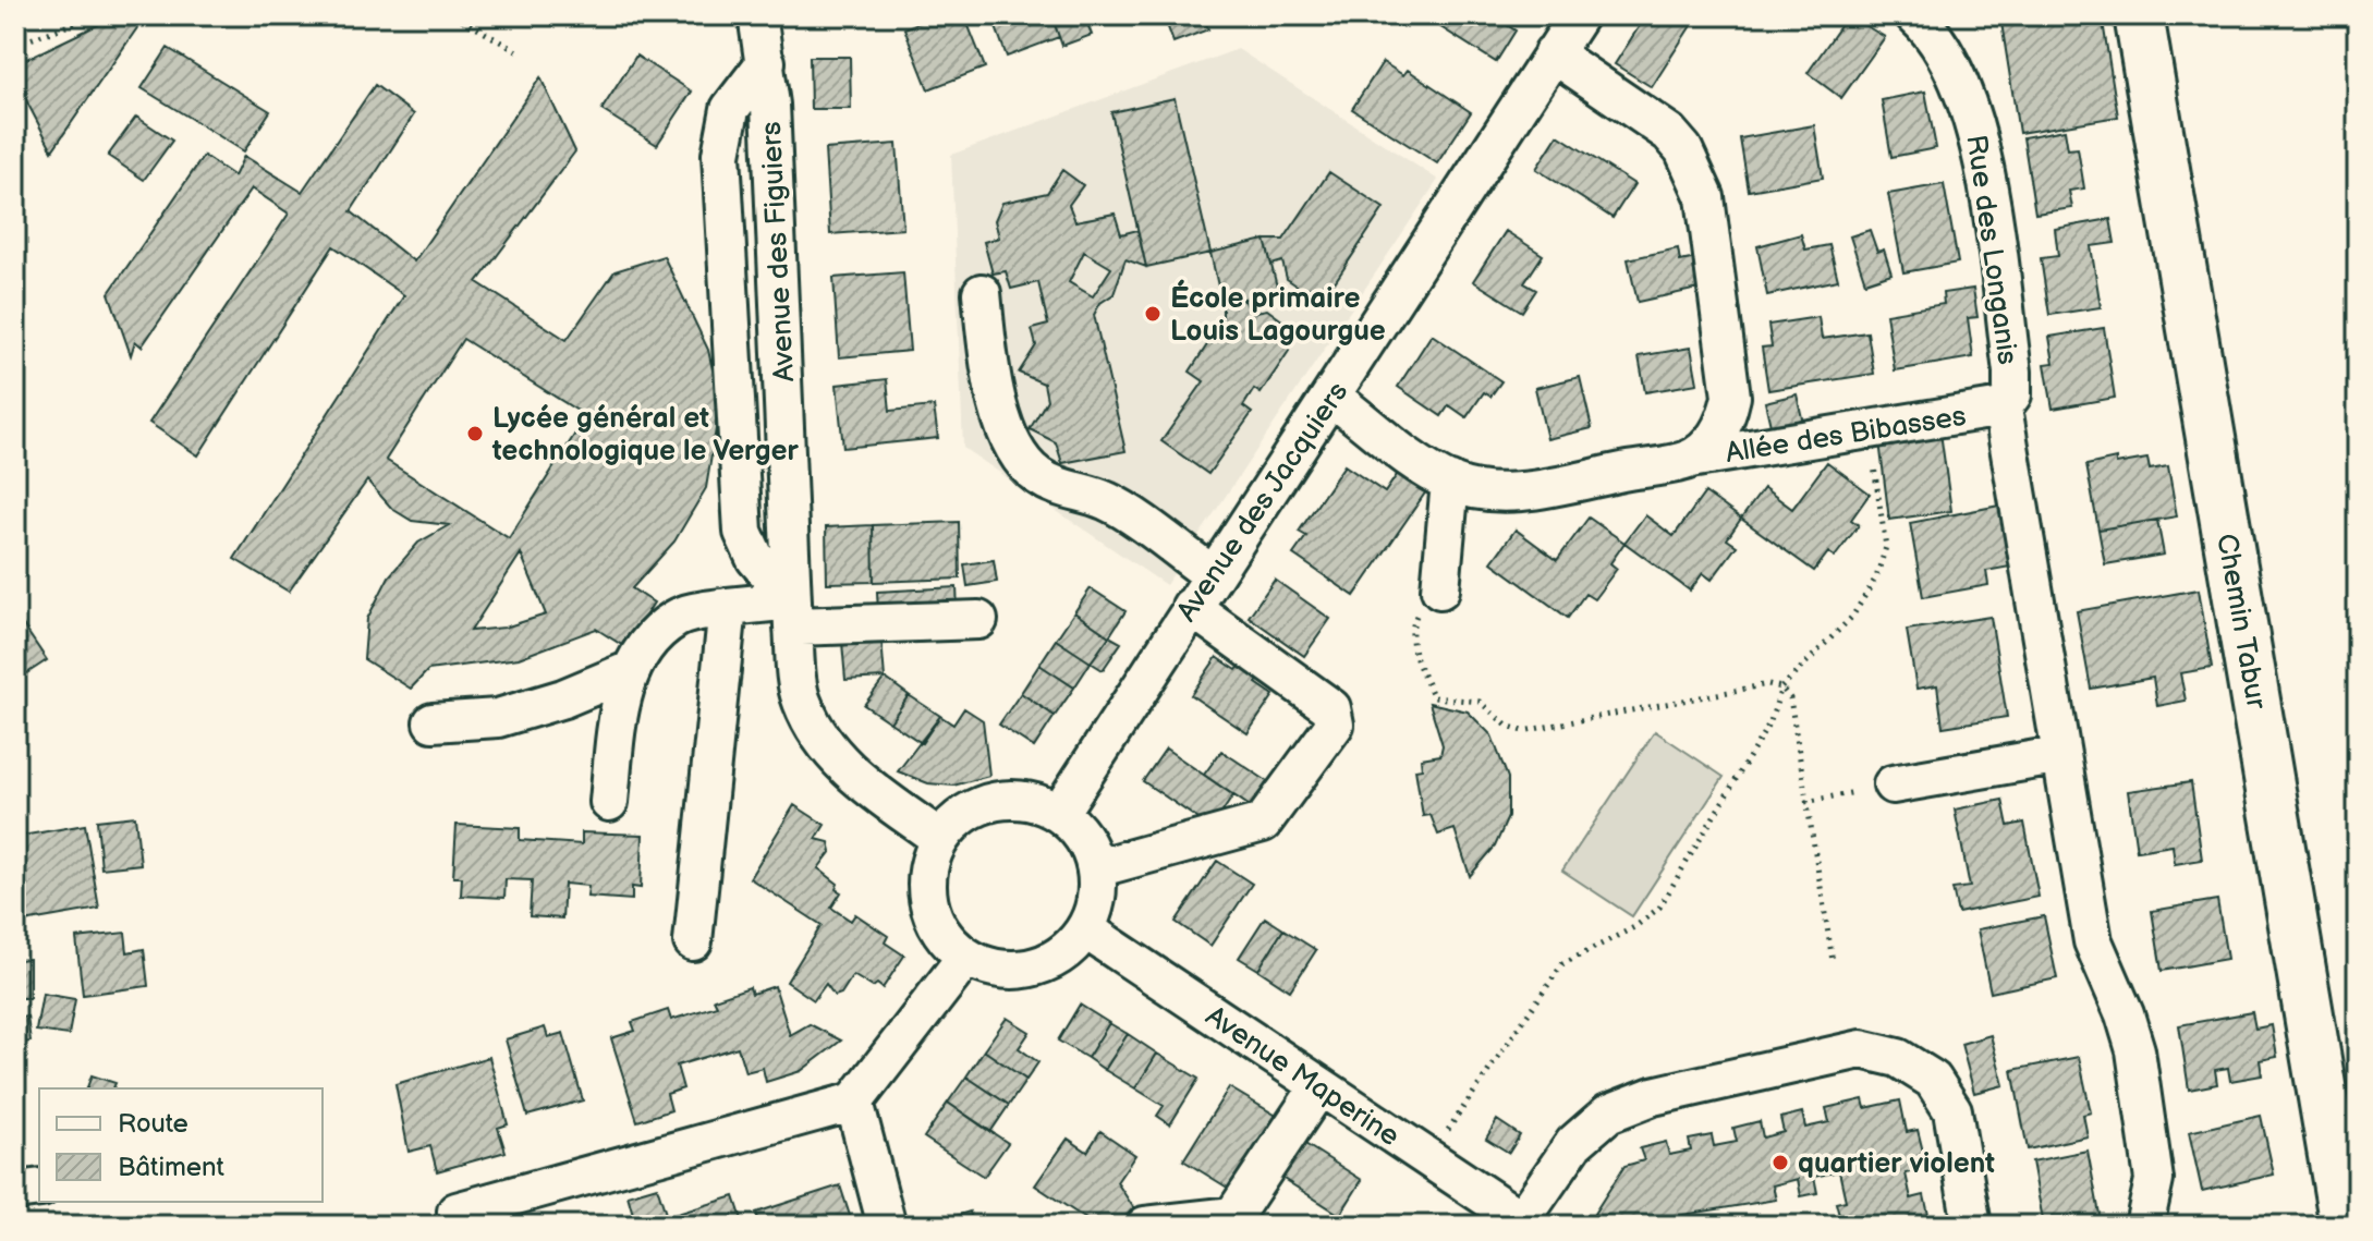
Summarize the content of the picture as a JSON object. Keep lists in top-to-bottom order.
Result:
{
  "streets": {
    "main road": ["Chemin Tabur"],
    "street": [
      "Rue des Longanis",
      "Avenue des Figuiers",
      "Allée des Bibasses",
      "Avenue des Jacquiers",
      "Avenue Maperine"
    ]
  },
  "crossings": [
    ["Rue des Longanis", "Allée des Bibasses"],
    ["Avenue des Figuiers", "Avenue des Jacquiers"],
    ["Avenue des Figuiers", "Avenue Maperine"],
    ["Allée des Bibasses", "Avenue des Jacquiers"],
    ["Avenue des Jacquiers", "Avenue Maperine"]
  ],
  "places": ["École primaire Louis Lagourgue", "Lycée général et technologique le Verger", "quartier violent"],
  "legend": ["Route", "Bâtiment"]
}
